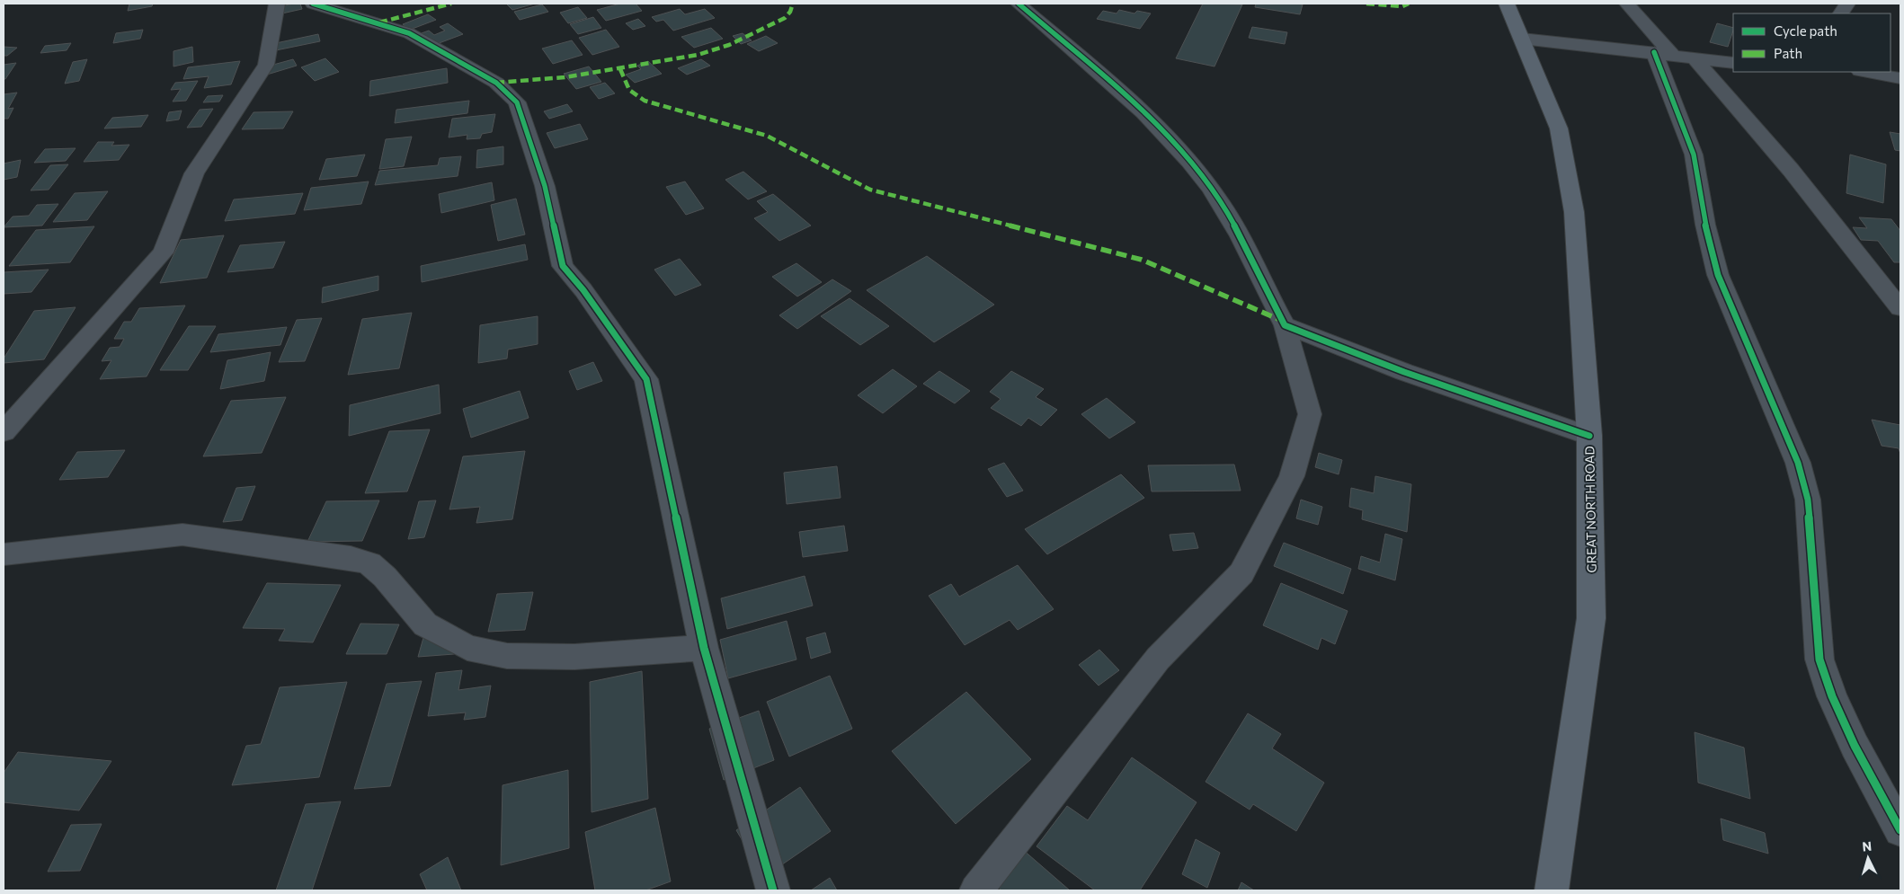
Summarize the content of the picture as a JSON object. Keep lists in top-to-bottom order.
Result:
{
  "streets": {
    "highway": ["GREAT NORTH ROAD"]
  },
  "legend": ["Cycle path", "Path"],
  "north": "top"
}
